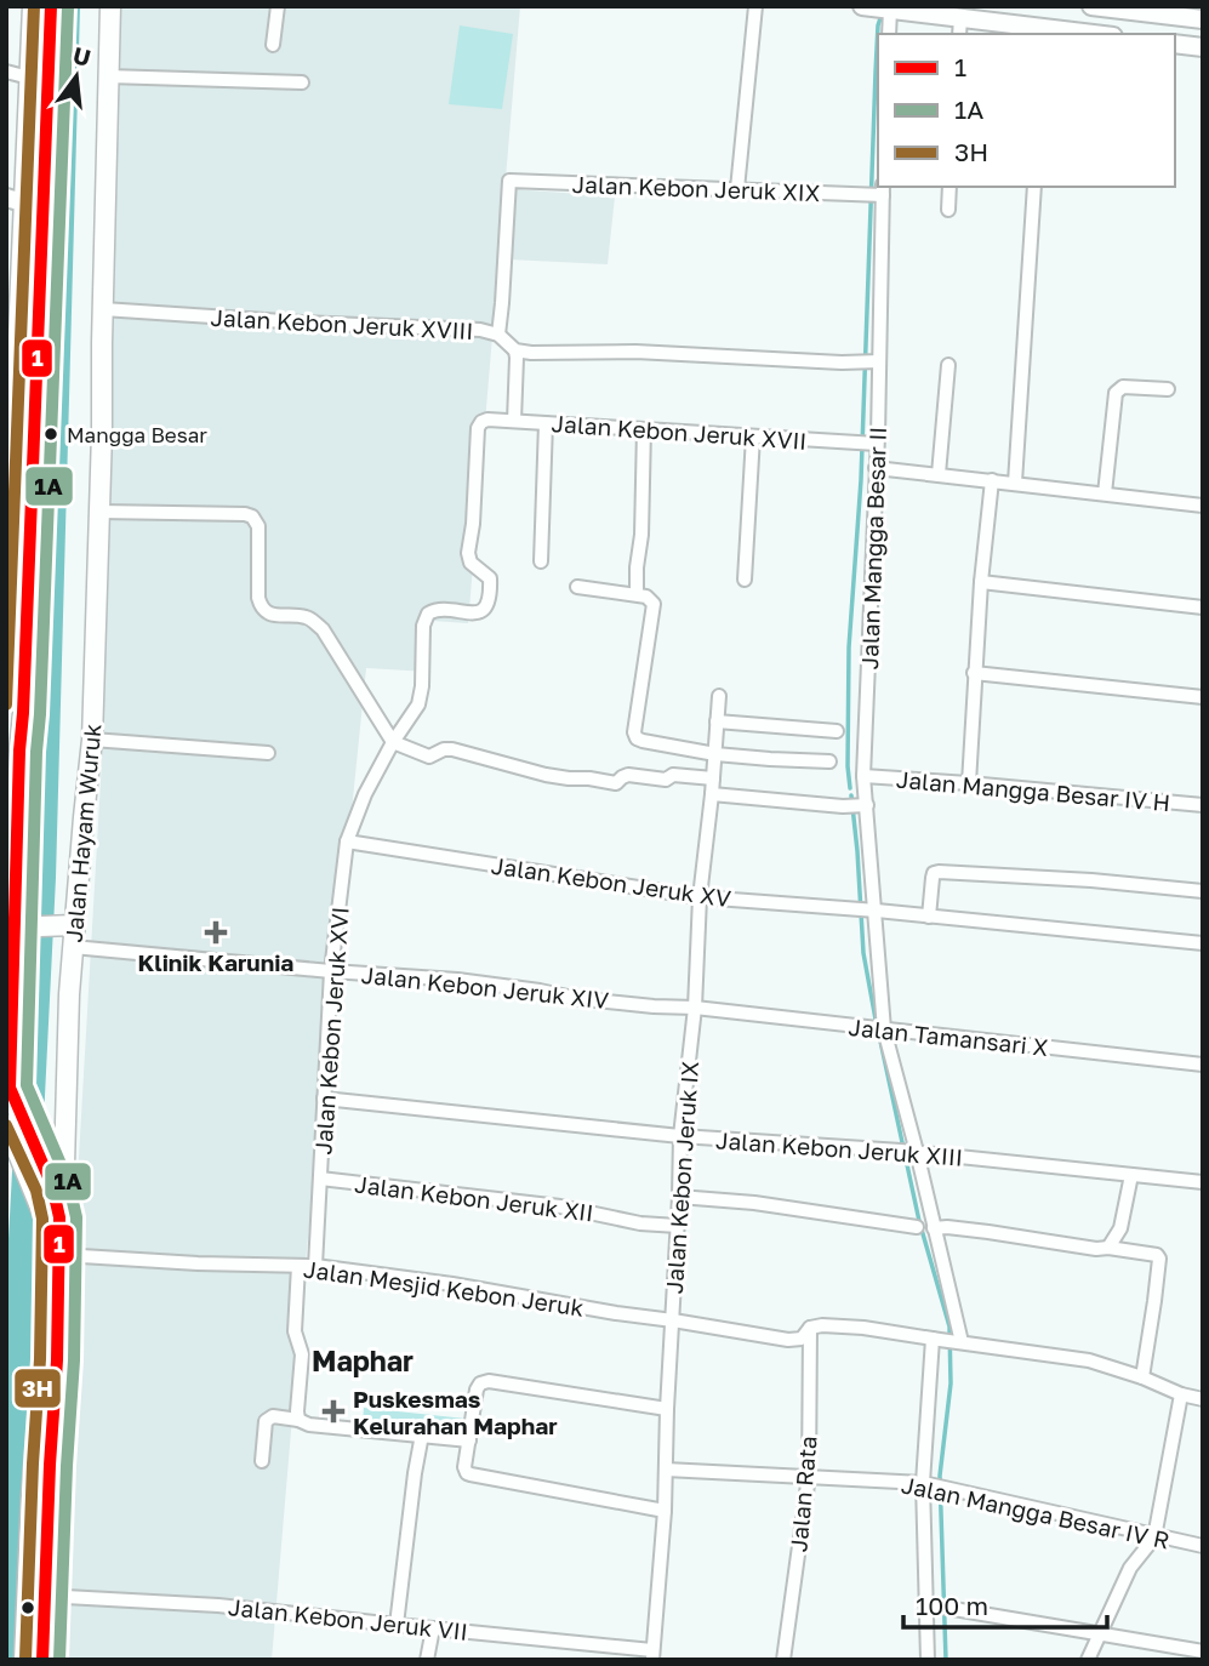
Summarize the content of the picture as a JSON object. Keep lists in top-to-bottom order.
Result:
{
  "streets": {
    "main road": ["Jalan Hayam Wuruk"],
    "street": [
      "Jalan Kebon Jeruk XIX",
      "Jalan Kebon Jeruk XVIII",
      "Jalan Kebon Jeruk XVII",
      "Jalan Mangga Besar II",
      "Jalan Mangga Besar IV H",
      "Jalan Kebon Jeruk XV",
      "Jalan Kebon Jeruk XIV",
      "Jalan Kebon Jeruk XVI",
      "Jalan Tamansari X",
      "Jalan Kebon Jeruk XIII",
      "Jalan Kebon Jeruk IX",
      "Jalan Kebon Jeruk XII",
      "Jalan Mesjid Kebon Jeruk",
      "Jalan Rata",
      "Jalan Mangga Besar IV R",
      "Jalan Kebon Jeruk VII"
    ]
  },
  "crossings": [
    ["Jalan Kebon Jeruk XIX", "Jalan Kebon Jeruk XVIII"],
    ["Jalan Kebon Jeruk XIX", "Jalan Mangga Besar II"],
    ["Jalan Kebon Jeruk XVIII", "Jalan Hayam Wuruk"],
    ["Jalan Kebon Jeruk XVII", "Jalan Mangga Besar II"],
    ["Jalan Kebon Jeruk XVII", "Jalan Kebon Jeruk XVI"],
    ["Jalan Mangga Besar II", "Jalan Mangga Besar IV H"],
    ["Jalan Mangga Besar II", "Jalan Kebon Jeruk XV"],
    ["Jalan Mangga Besar II", "Jalan Tamansari X"],
    ["Jalan Mangga Besar II", "Jalan Kebon Jeruk XIII"],
    ["Jalan Mangga Besar II", "Jalan Mesjid Kebon Jeruk"],
    ["Jalan Hayam Wuruk", "Jalan Kebon Jeruk XIV"],
    ["Jalan Hayam Wuruk", "Jalan Mesjid Kebon Jeruk"],
    ["Jalan Hayam Wuruk", "Jalan Kebon Jeruk VII"],
    ["Jalan Kebon Jeruk XV", "Jalan Kebon Jeruk XVI"],
    ["Jalan Kebon Jeruk XV", "Jalan Kebon Jeruk IX"],
    ["Jalan Kebon Jeruk XIV", "Jalan Kebon Jeruk XVI"],
    ["Jalan Kebon Jeruk XIV", "Jalan Tamansari X"],
    ["Jalan Kebon Jeruk XIV", "Jalan Kebon Jeruk IX"],
    ["Jalan Kebon Jeruk XVI", "Jalan Kebon Jeruk XIII"],
    ["Jalan Kebon Jeruk XVI", "Jalan Kebon Jeruk XII"],
    ["Jalan Kebon Jeruk XVI", "Jalan Mesjid Kebon Jeruk"],
    ["Jalan Tamansari X", "Jalan Kebon Jeruk IX"],
    ["Jalan Kebon Jeruk XIII", "Jalan Kebon Jeruk IX"],
    ["Jalan Kebon Jeruk IX", "Jalan Kebon Jeruk XII"],
    ["Jalan Kebon Jeruk IX", "Jalan Mesjid Kebon Jeruk"],
    ["Jalan Kebon Jeruk IX", "Jalan Mangga Besar IV R"],
    ["Jalan Kebon Jeruk IX", "Jalan Kebon Jeruk VII"],
    ["Jalan Mesjid Kebon Jeruk", "Jalan Rata"],
    ["Jalan Rata", "Jalan Mangga Besar IV R"]
  ],
  "districts": ["Maphar"],
  "places": {
    "other": ["Mangga Besar"],
    "health": ["Klinik Karunia", "Puskesmas Kelurahan Maphar"]
  },
  "lines": ["transit line 1", "transit line 3H", "transit line 1A"],
  "legend": ["1", "1A", "3H"],
  "scale_bar": "100 m",
  "north": "top"
}
